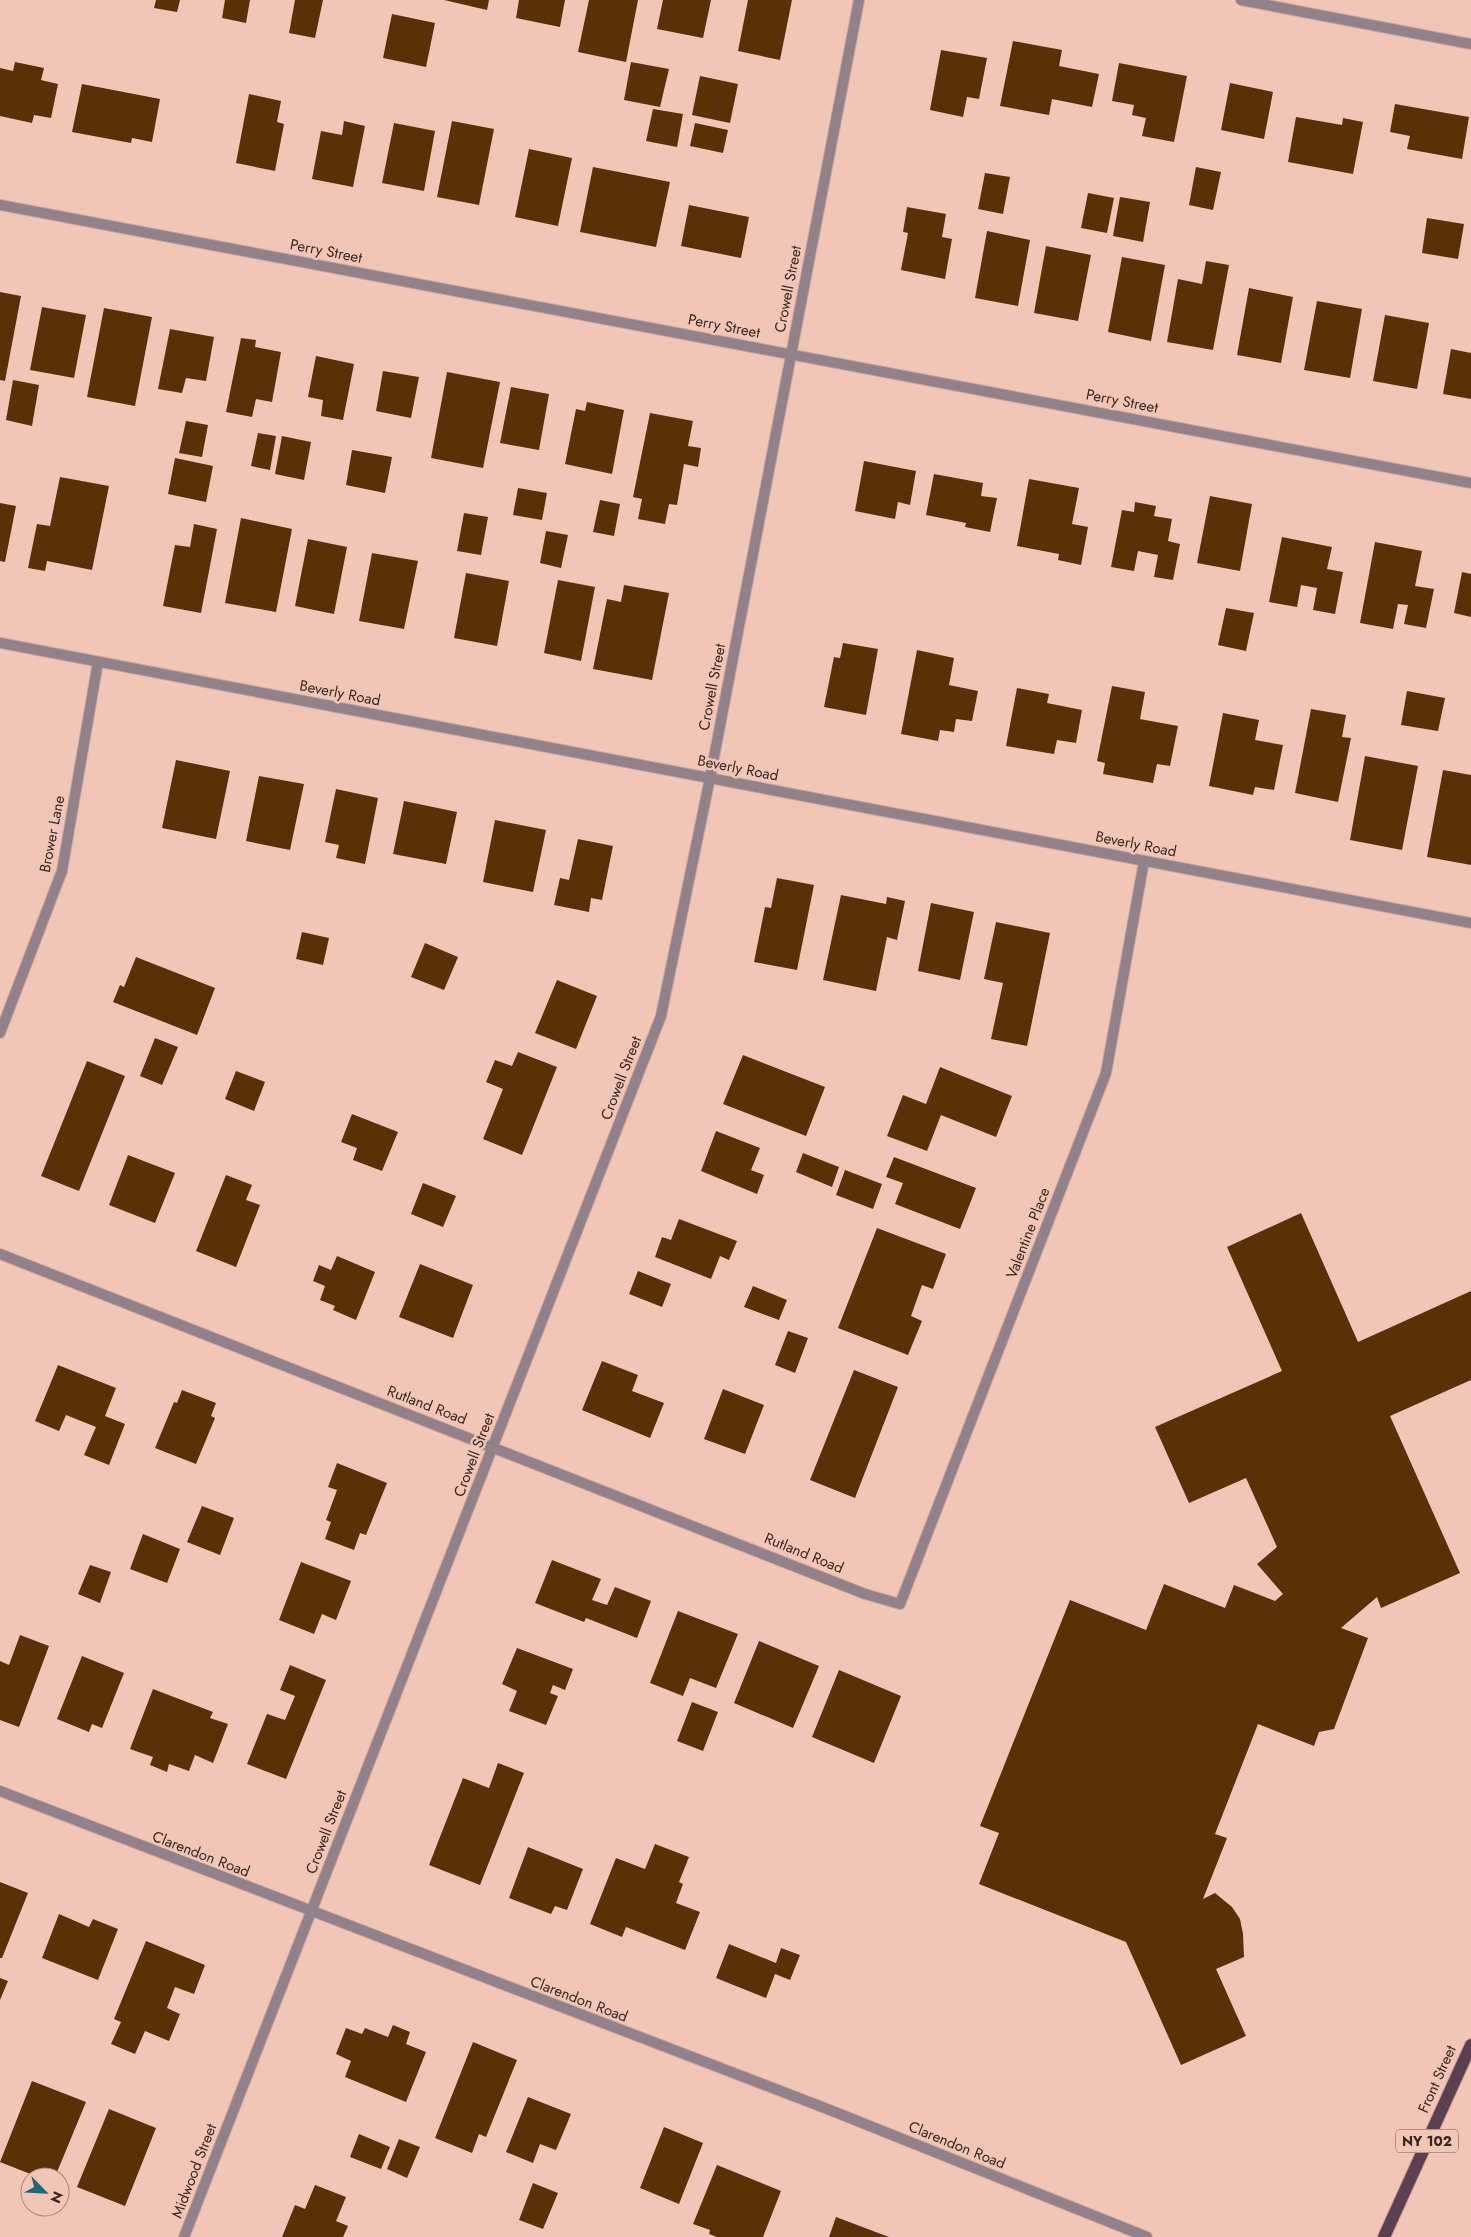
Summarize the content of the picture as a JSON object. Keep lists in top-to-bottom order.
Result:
{
  "streets": {
    "main road": ["Front Street", "NY 102"],
    "street": [
      "Perry Street",
      "Crowell Street",
      "Beverly Road",
      "Brower Lane",
      "Valentine Place",
      "Rutland Road",
      "Clarendon Road",
      "Midwood Street"
    ]
  },
  "crossings": [
    ["Perry Street", "Crowell Street"],
    ["Crowell Street", "Beverly Road"],
    ["Crowell Street", "Rutland Road"],
    ["Crowell Street", "Clarendon Road"],
    ["Crowell Street", "Midwood Street"],
    ["Beverly Road", "Brower Lane"],
    ["Beverly Road", "Valentine Place"],
    ["Valentine Place", "Rutland Road"]
  ],
  "north": "bottom right"
}
